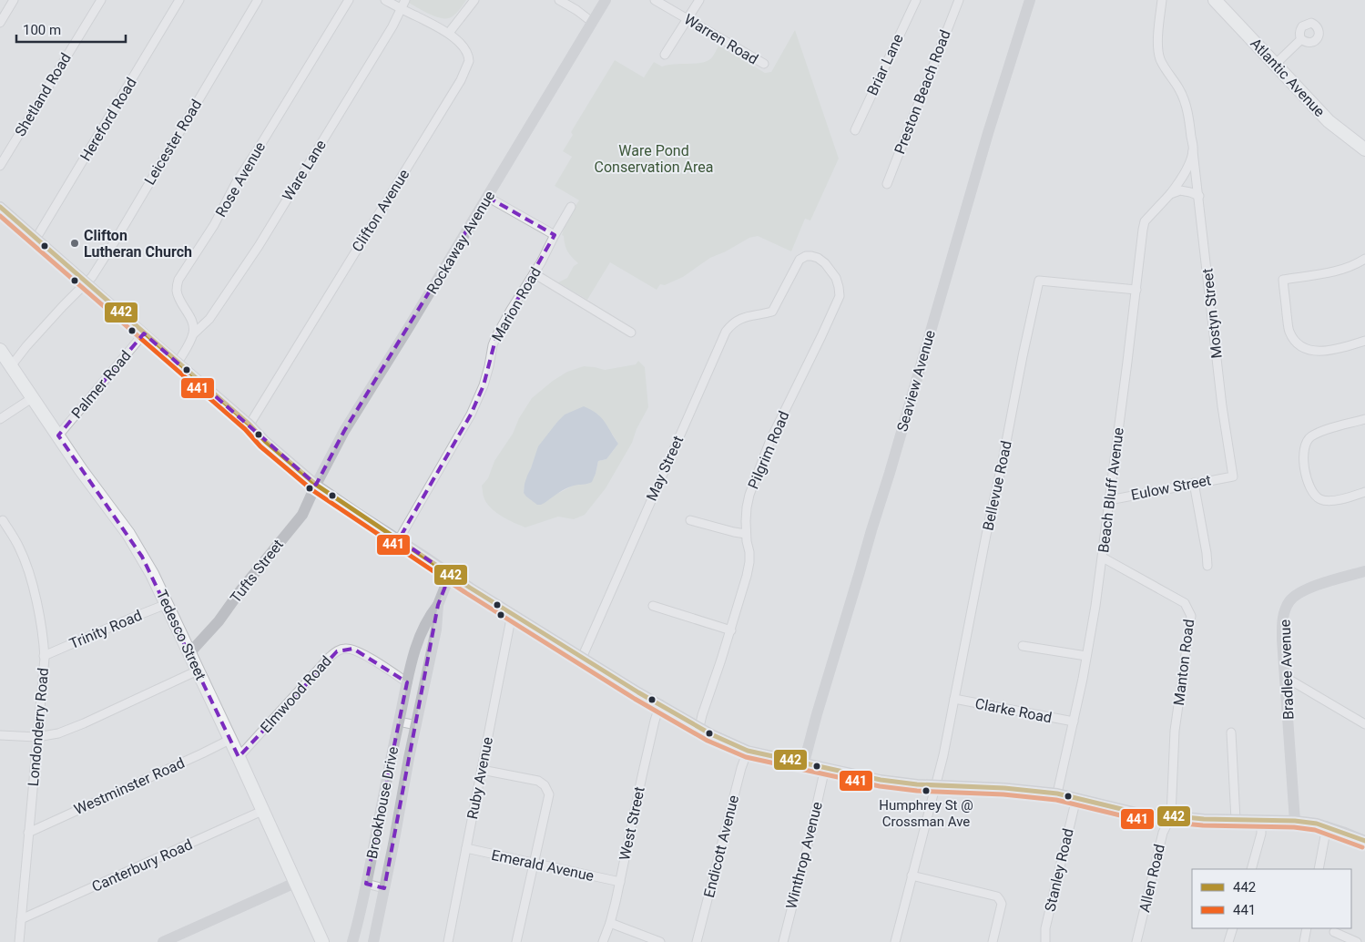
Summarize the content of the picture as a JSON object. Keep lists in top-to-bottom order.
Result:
{
  "streets": {
    "main road": [
      "Atlantic Avenue",
      "Rockaway Avenue",
      "Seaview Avenue",
      "Tufts Street",
      "Tedesco Street",
      "Bradlee Avenue",
      "Brookhouse Drive"
    ],
    "street": [
      "Warren Road",
      "Briar Lane",
      "Preston Beach Road",
      "Shetland Road",
      "Hereford Road",
      "Leicester Road",
      "Ware Lane",
      "Rose Avenue",
      "Clifton Avenue",
      "Marion Road",
      "Mostyn Street",
      "Palmer Road",
      "Pilgrim Road",
      "May Street",
      "Bellevue Road",
      "Eulow Street",
      "Beach Bluff Avenue",
      "Trinity Road",
      "Manton Road",
      "Elmwood Road",
      "Clarke Road",
      "Londonderry Road",
      "Ruby Avenue",
      "Westminster Road",
      "West Street",
      "Endicott Avenue",
      "Winthrop Avenue",
      "Canterbury Road",
      "Emerald Avenue",
      "Stanley Road",
      "Allen Road"
    ]
  },
  "crossings": [
    ["Leicester Road", "Tedesco Street"],
    ["Ware Lane", "Rose Avenue"],
    ["Rockaway Avenue", "Tufts Street"],
    ["Mostyn Street", "Eulow Street"],
    ["Mostyn Street", "Beach Bluff Avenue"],
    ["Palmer Road", "Tedesco Street"],
    ["Pilgrim Road", "May Street"],
    ["Bellevue Road", "Beach Bluff Avenue"],
    ["Bellevue Road", "Clarke Road"],
    ["Eulow Street", "Beach Bluff Avenue"],
    ["Beach Bluff Avenue", "Manton Road"],
    ["Beach Bluff Avenue", "Clarke Road"],
    ["Tufts Street", "Tedesco Street"],
    ["Trinity Road", "Tedesco Street"],
    ["Trinity Road", "Londonderry Road"],
    ["Tedesco Street", "Elmwood Road"],
    ["Tedesco Street", "Westminster Road"],
    ["Tedesco Street", "Canterbury Road"],
    ["Manton Road", "Allen Road"],
    ["Elmwood Road", "Brookhouse Drive"],
    ["Londonderry Road", "Westminster Road"],
    ["Londonderry Road", "Canterbury Road"],
    ["Ruby Avenue", "Emerald Avenue"],
    ["West Street", "Emerald Avenue"]
  ],
  "parks": ["Ware Pond Conservation Area"],
  "places": ["Clifton Lutheran Church", "Humphrey St @ Crossman Ave"],
  "lines": ["transit line 442", "transit line 441"],
  "legend": ["442", "441"],
  "scale_bar": "100 m"
}
